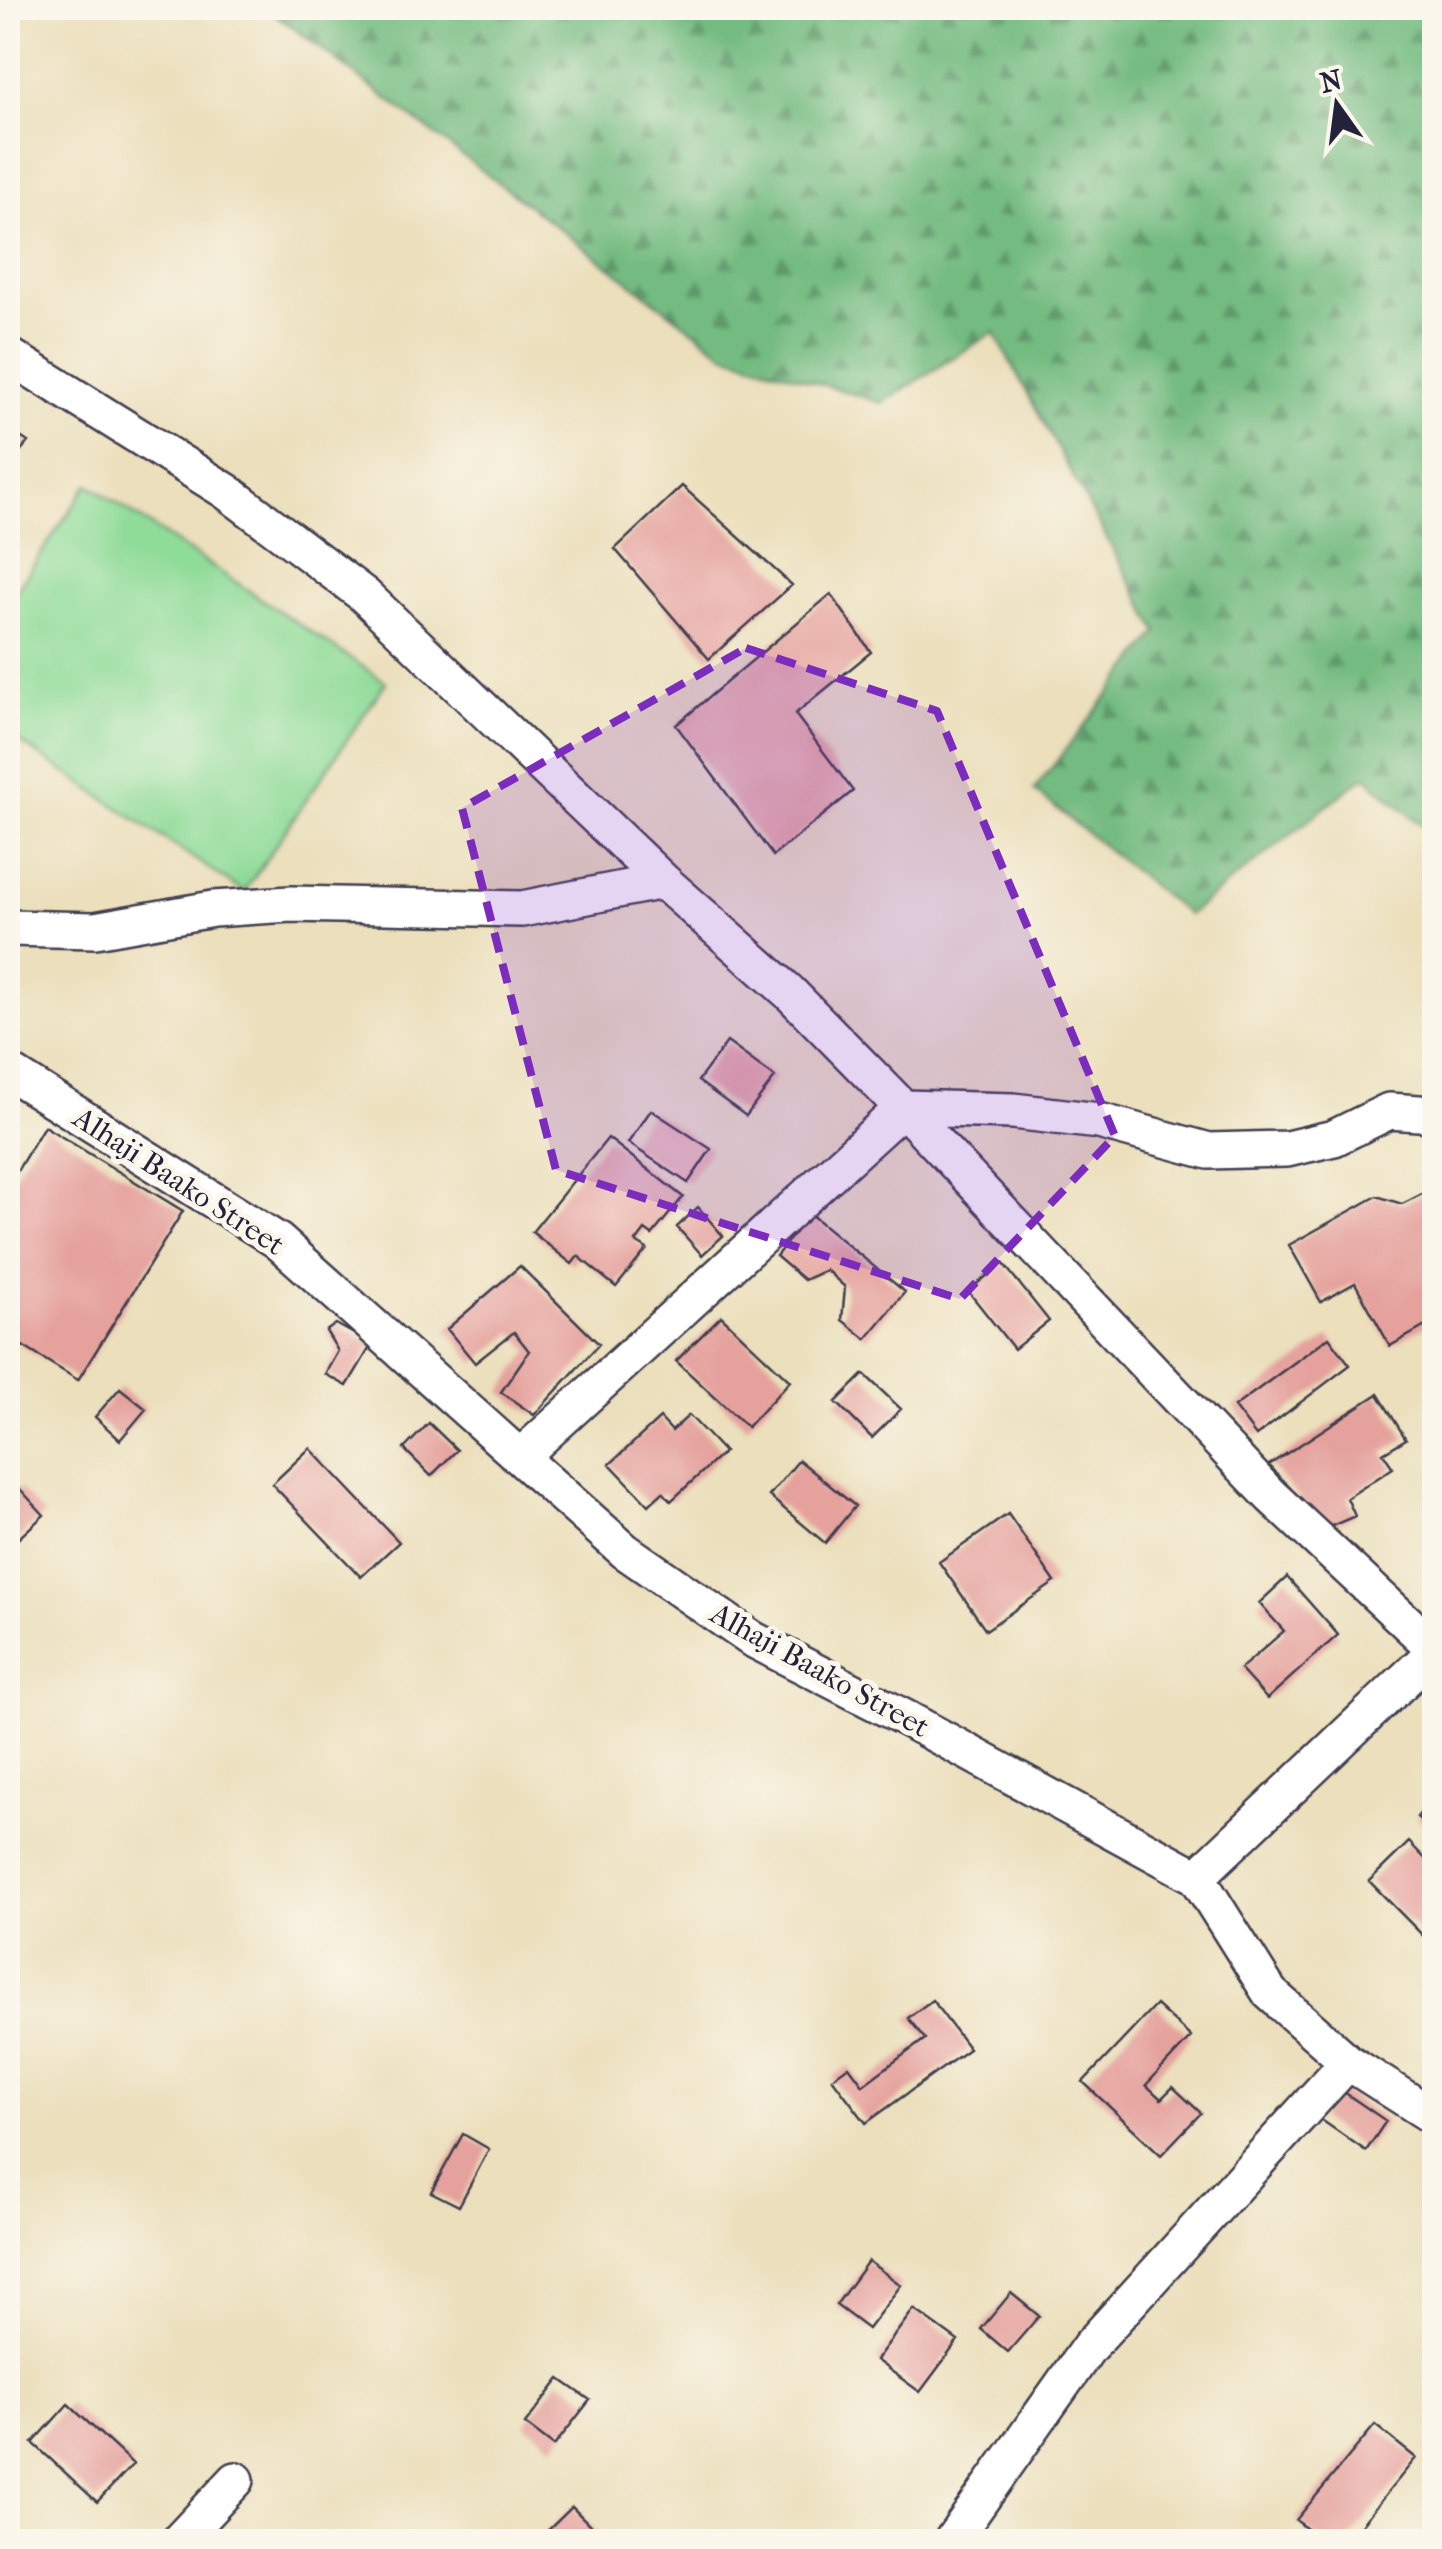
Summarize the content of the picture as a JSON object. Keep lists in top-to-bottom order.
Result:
{
  "streets": {
    "street": ["Alhaji Baako Street"]
  },
  "north": "top"
}
